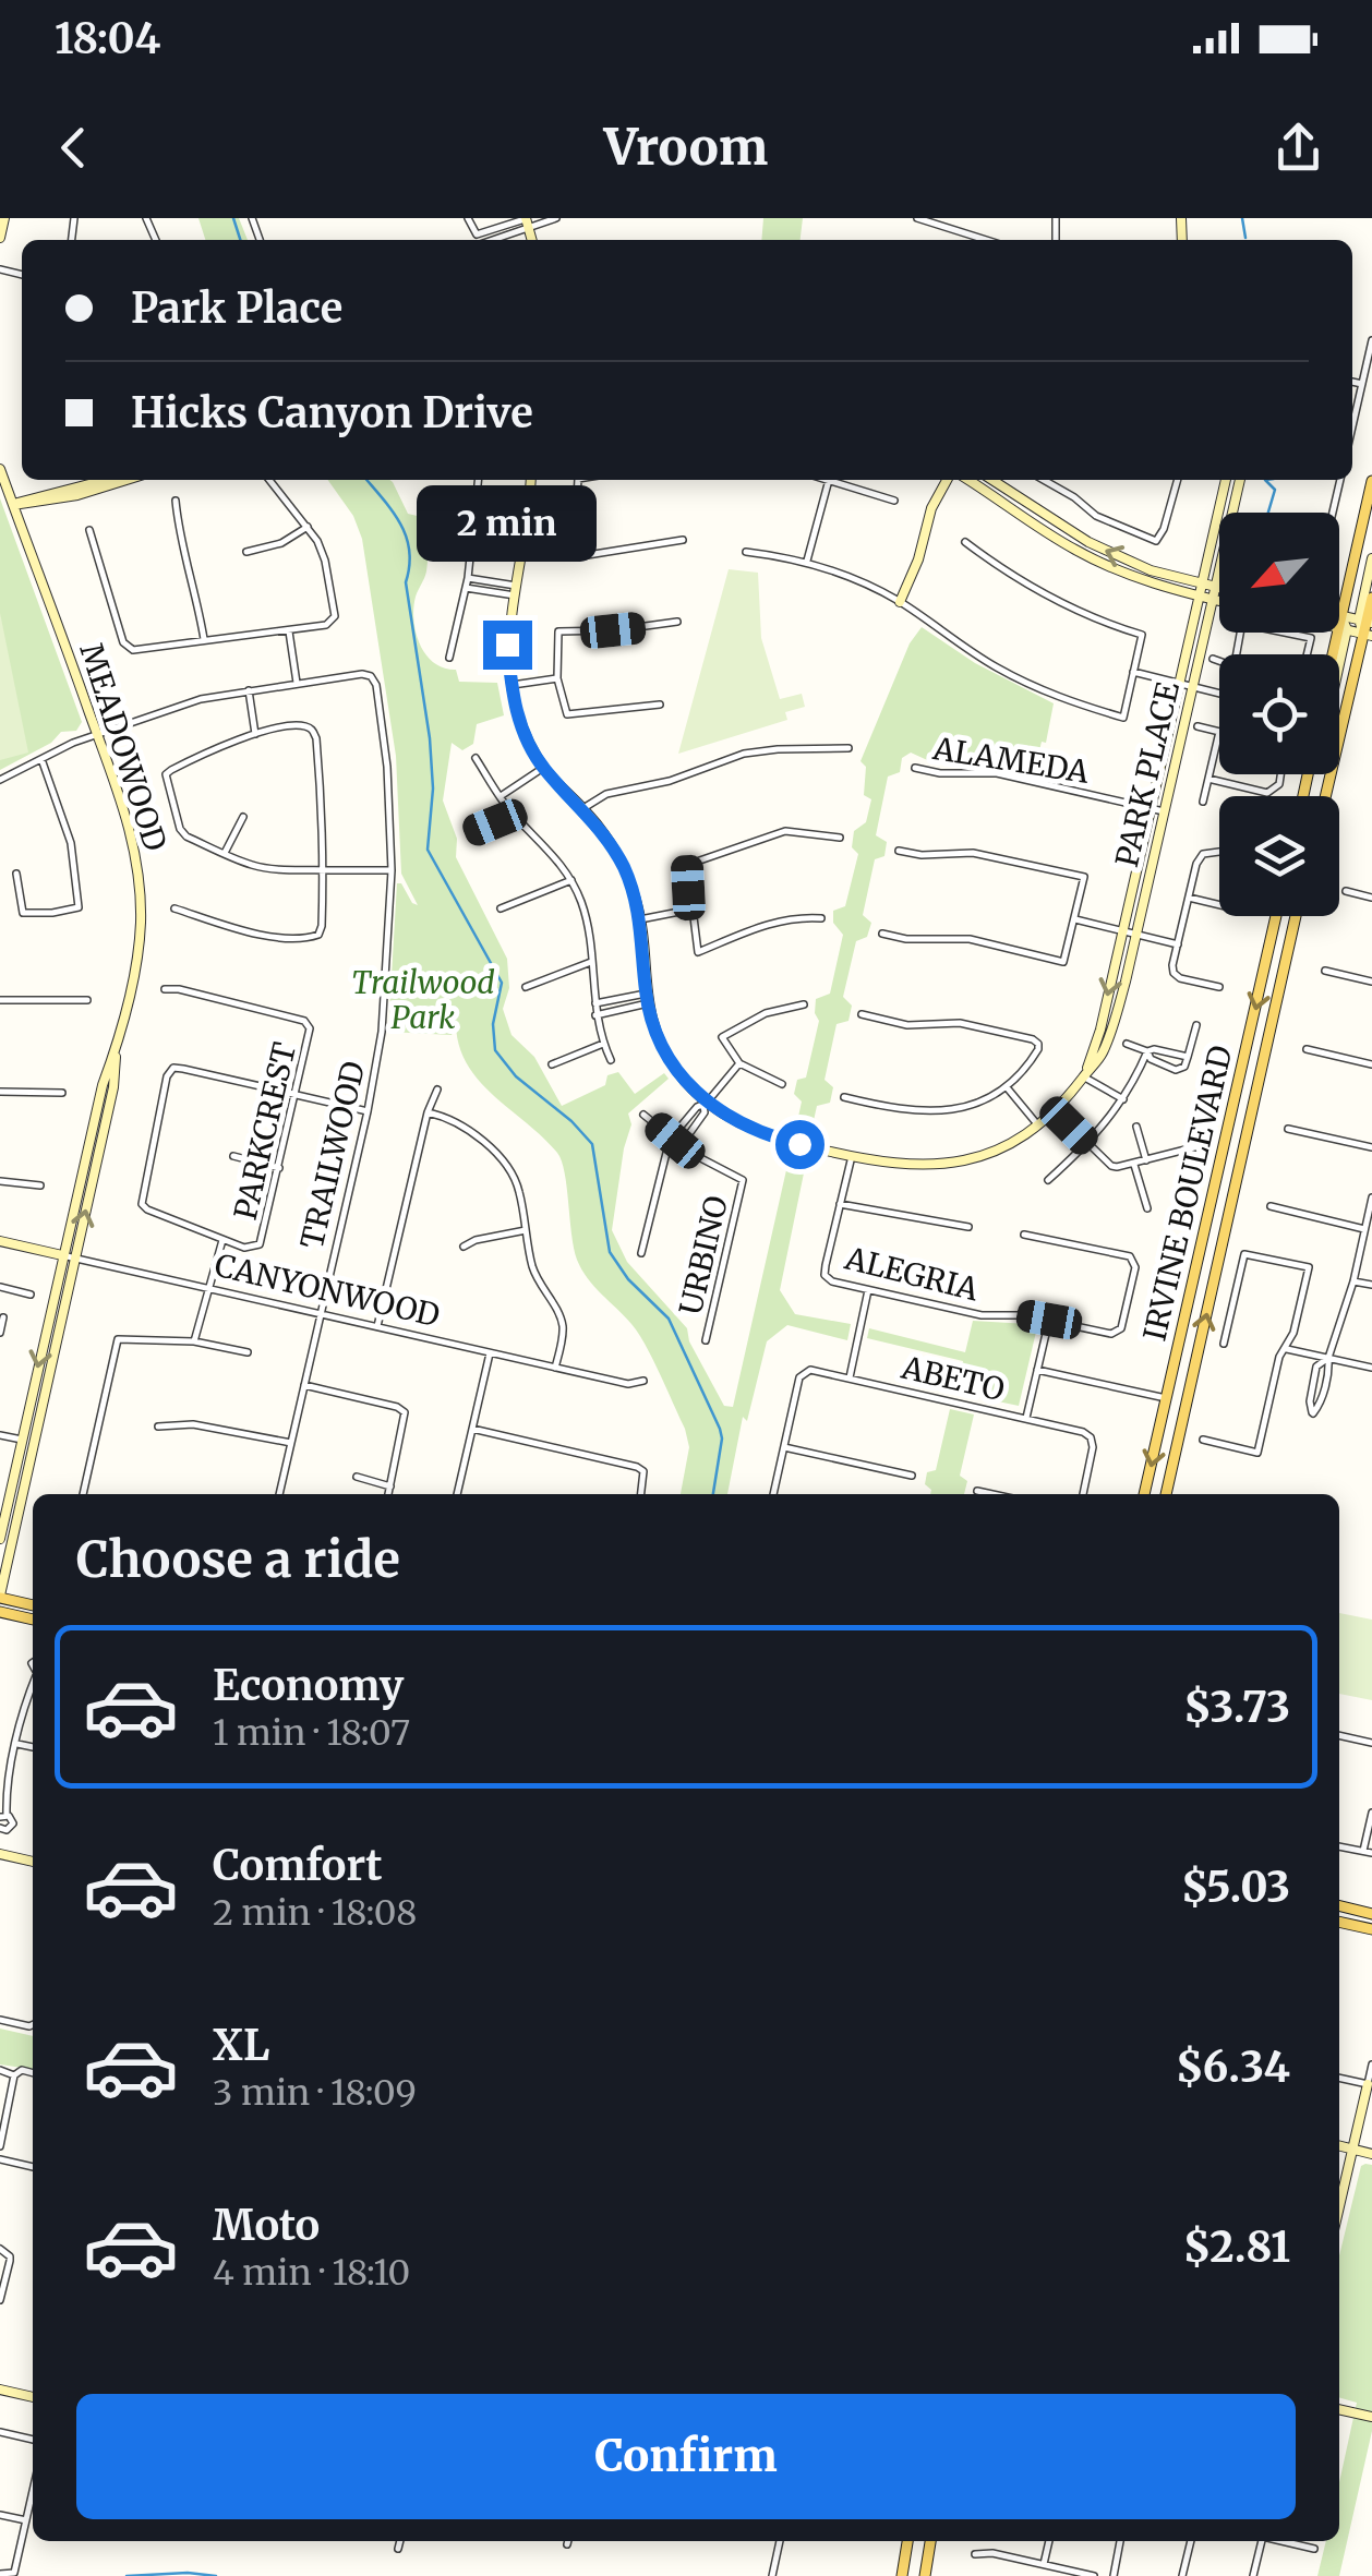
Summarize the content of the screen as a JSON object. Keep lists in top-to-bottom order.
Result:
{
  "streets": {
    "main road": ["IRVINE BOULEVARD"],
    "street": [
      "MEADOWOOD",
      "ALAMEDA",
      "PARK PLACE",
      "PARKCREST",
      "TRAILWOOD",
      "URBINO",
      "ALEGRIA",
      "CANYONWOOD",
      "ABETO"
    ]
  },
  "crossings": [
    ["MEADOWOOD", "CANYONWOOD"],
    ["ALAMEDA", "PARK PLACE"],
    ["TRAILWOOD", "CANYONWOOD"]
  ],
  "parks": ["Trailwood Park"],
  "north": "bottom left",
  "page": {
    "status": "18:04",
    "header": "Vroom",
    "banner": ["Park Place", "Hicks Canyon Drive"],
    "bubble": "2 min",
    "heading": "Choose a ride",
    "list": [
      {
        "name": "Economy",
        "note": "1 min · 18:07",
        "value": "$3.73"
      },
      {
        "name": "Comfort",
        "note": "2 min · 18:08",
        "value": "$5.03"
      },
      {
        "name": "XL",
        "note": "3 min · 18:09",
        "value": "$6.34"
      },
      {
        "name": "Moto",
        "note": "4 min · 18:10",
        "value": "$2.81"
      }
    ],
    "buttons": "Confirm"
  }
}
